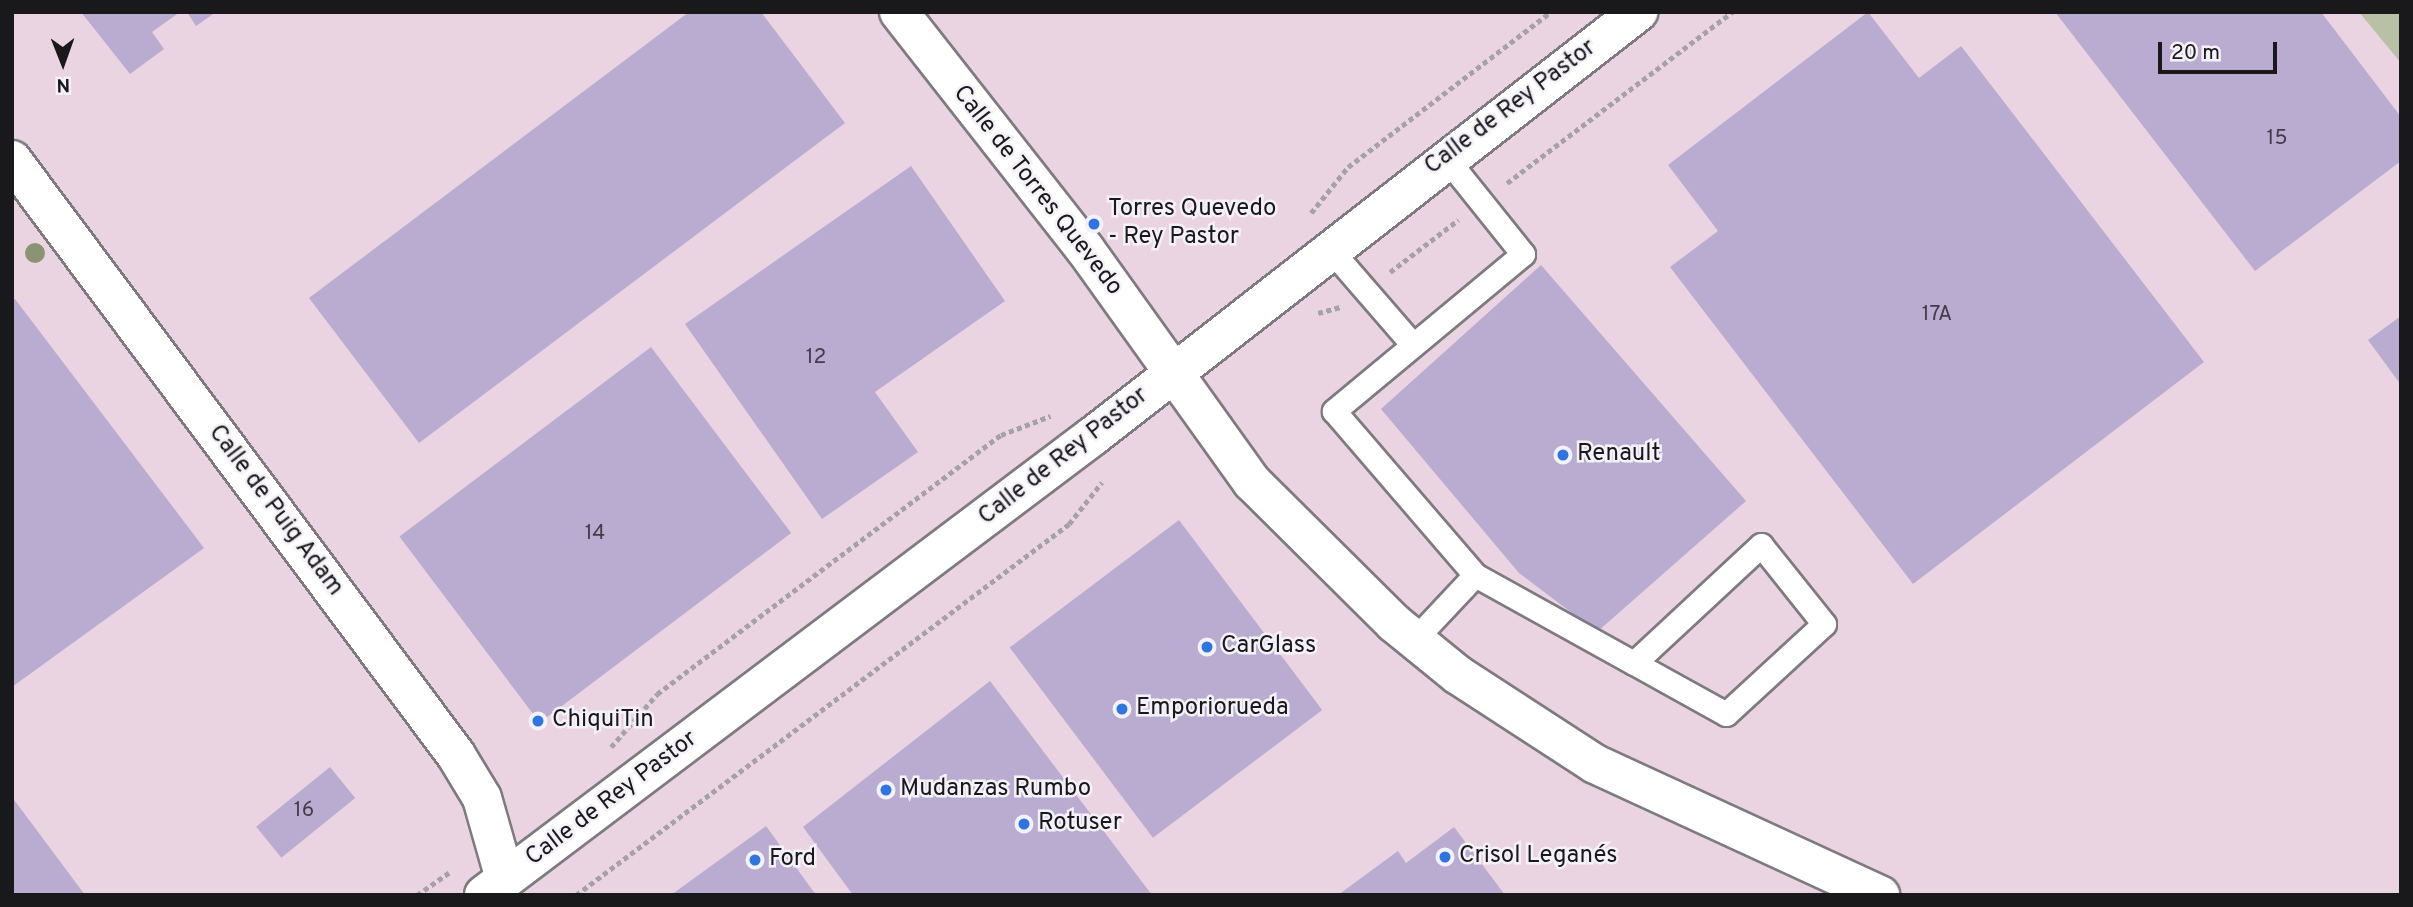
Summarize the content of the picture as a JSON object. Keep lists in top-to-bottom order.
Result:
{
  "streets": {
    "street": ["Calle de Rey Pastor", "Calle de Torres Quevedo", "Calle de Puig Adam"]
  },
  "crossings": [
    ["Calle de Rey Pastor", "Calle de Torres Quevedo"],
    ["Calle de Rey Pastor", "Calle de Puig Adam"]
  ],
  "places": [
    "Torres Quevedo - Rey Pastor",
    "Renault",
    "CarGlass",
    "Emporiorueda",
    "ChiquiTin",
    "Mudanzas Rumbo",
    "Rotuser",
    "Crisol Leganés",
    "Ford"
  ],
  "house_numbers": [
    "15",
    "17A",
    "12",
    "14",
    "16"
  ],
  "scale_bar": "20 m",
  "north": "bottom"
}
